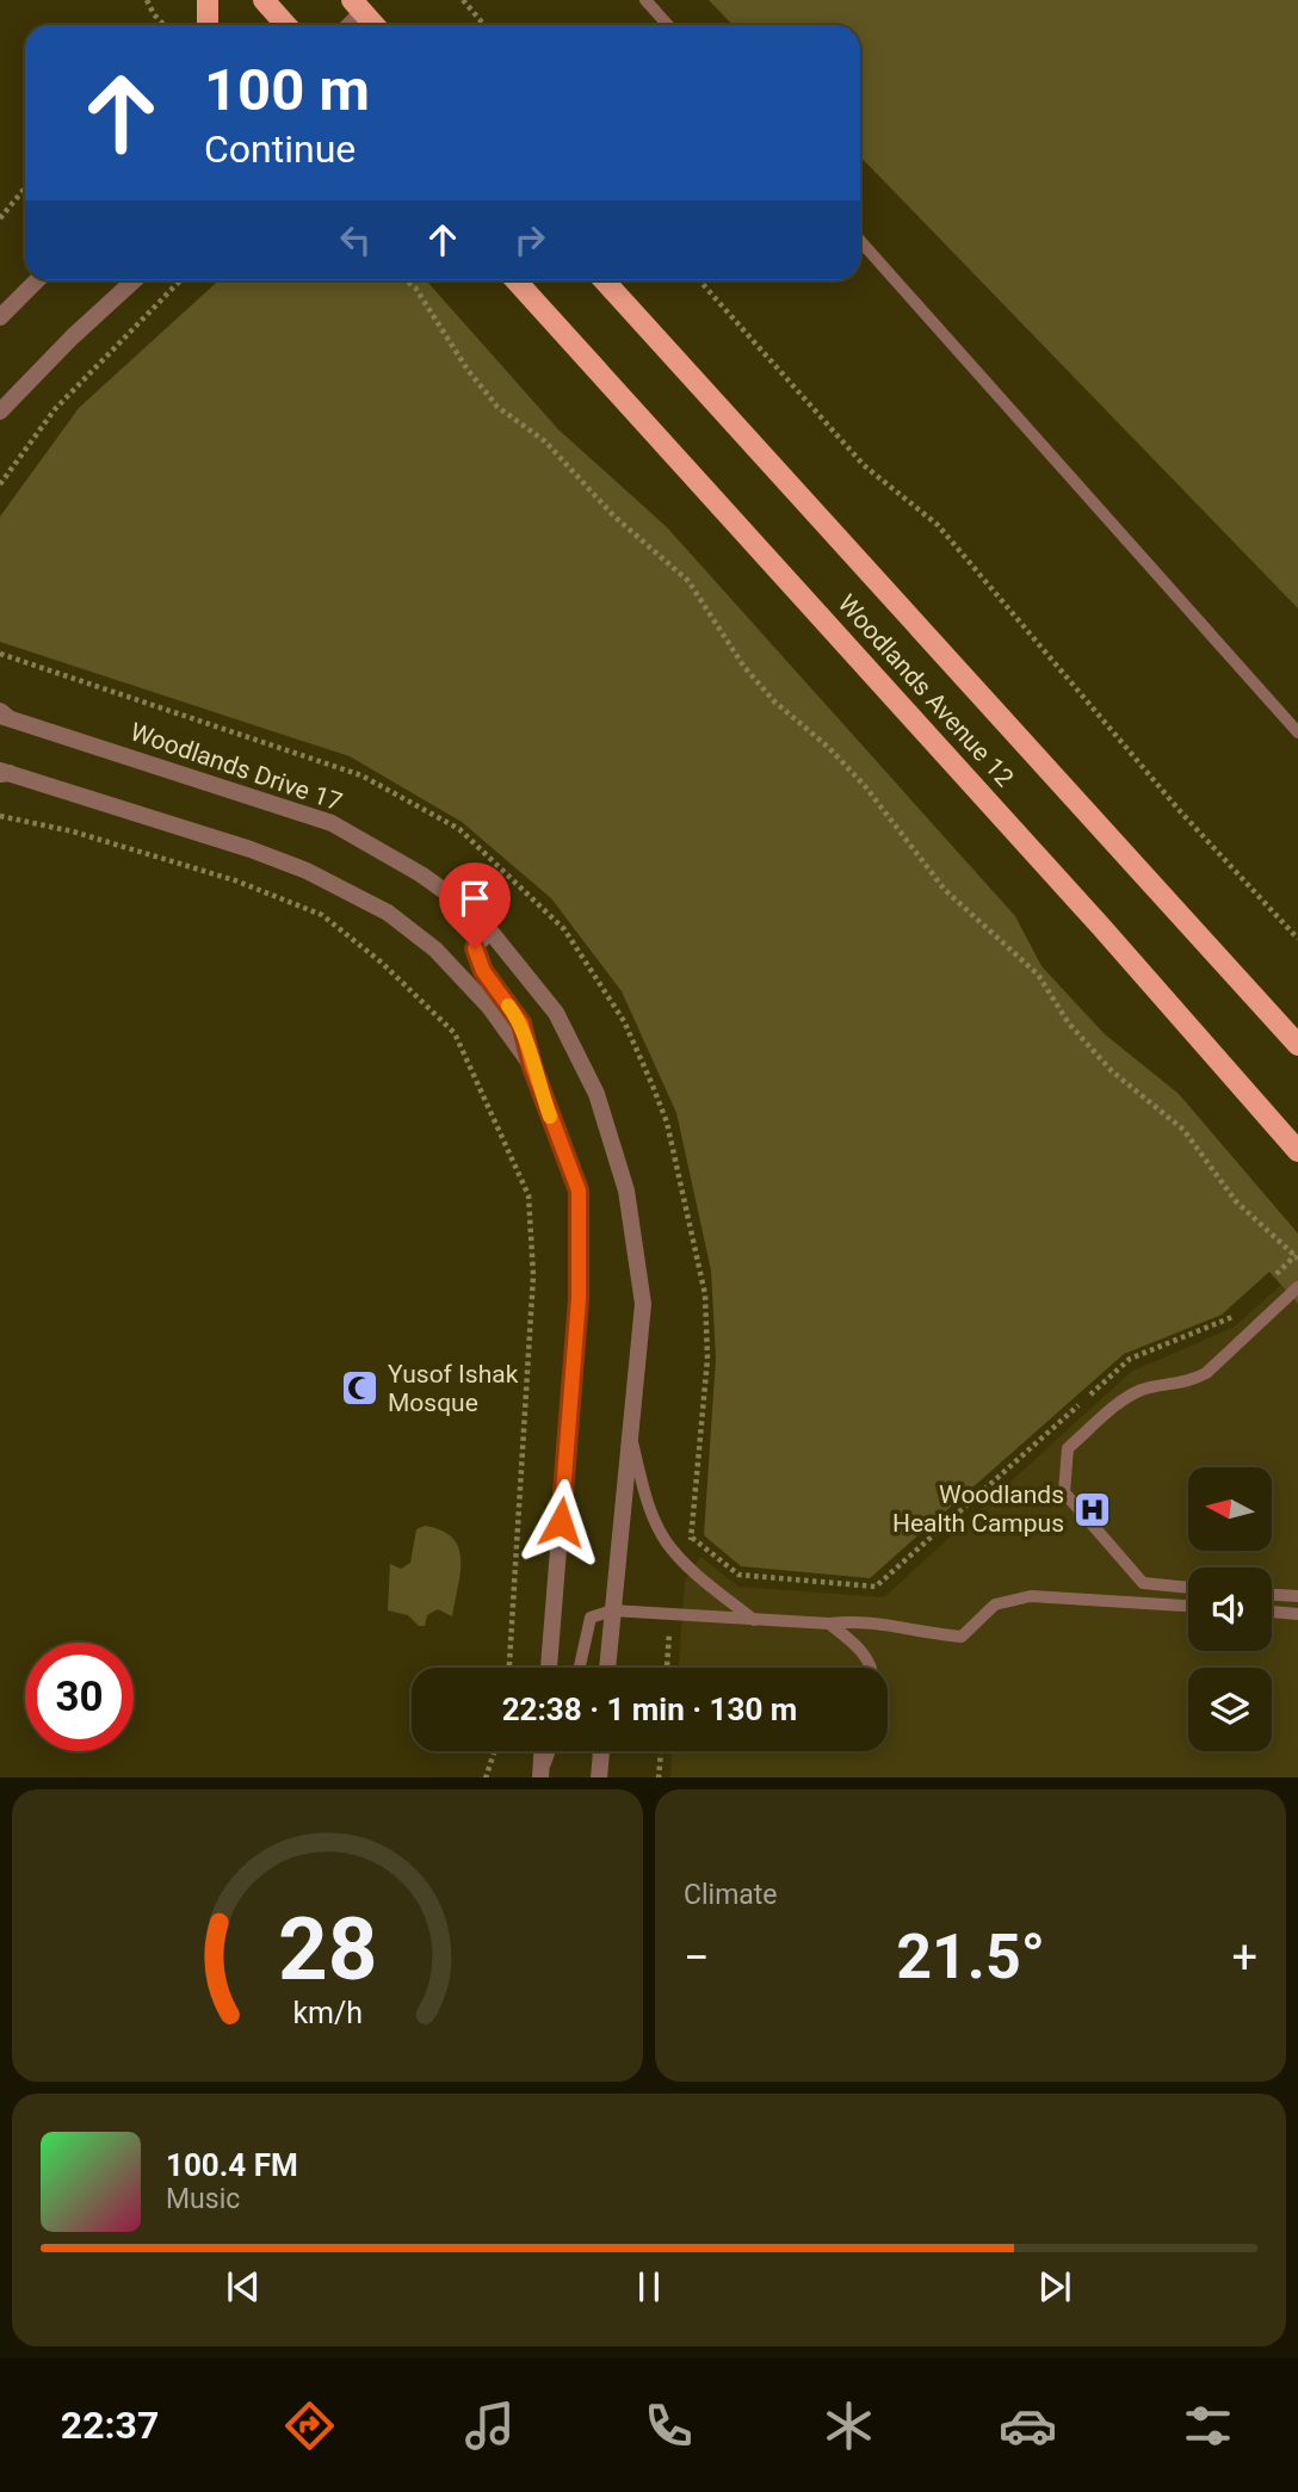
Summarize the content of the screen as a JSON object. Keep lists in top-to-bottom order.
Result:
{
  "streets": {
    "main road": ["Woodlands Avenue 12"],
    "street": ["Woodlands Drive 17"]
  },
  "places": {
    "mosque": ["Yusof Ishak Mosque"],
    "hospital": ["Woodlands Health Campus"]
  },
  "north": "left",
  "page": {
    "turn": ["100 m", "Continue"],
    "limit": "30",
    "trip": "22:38 · 1 min · 130 m",
    "tile": "Climate",
    "heat": ["−", "21.5°", "+"],
    "song": ["100.4 FM", "Music"],
    "tabs": "22:37",
    "gauge": ["28", "km/h"]
  }
}
